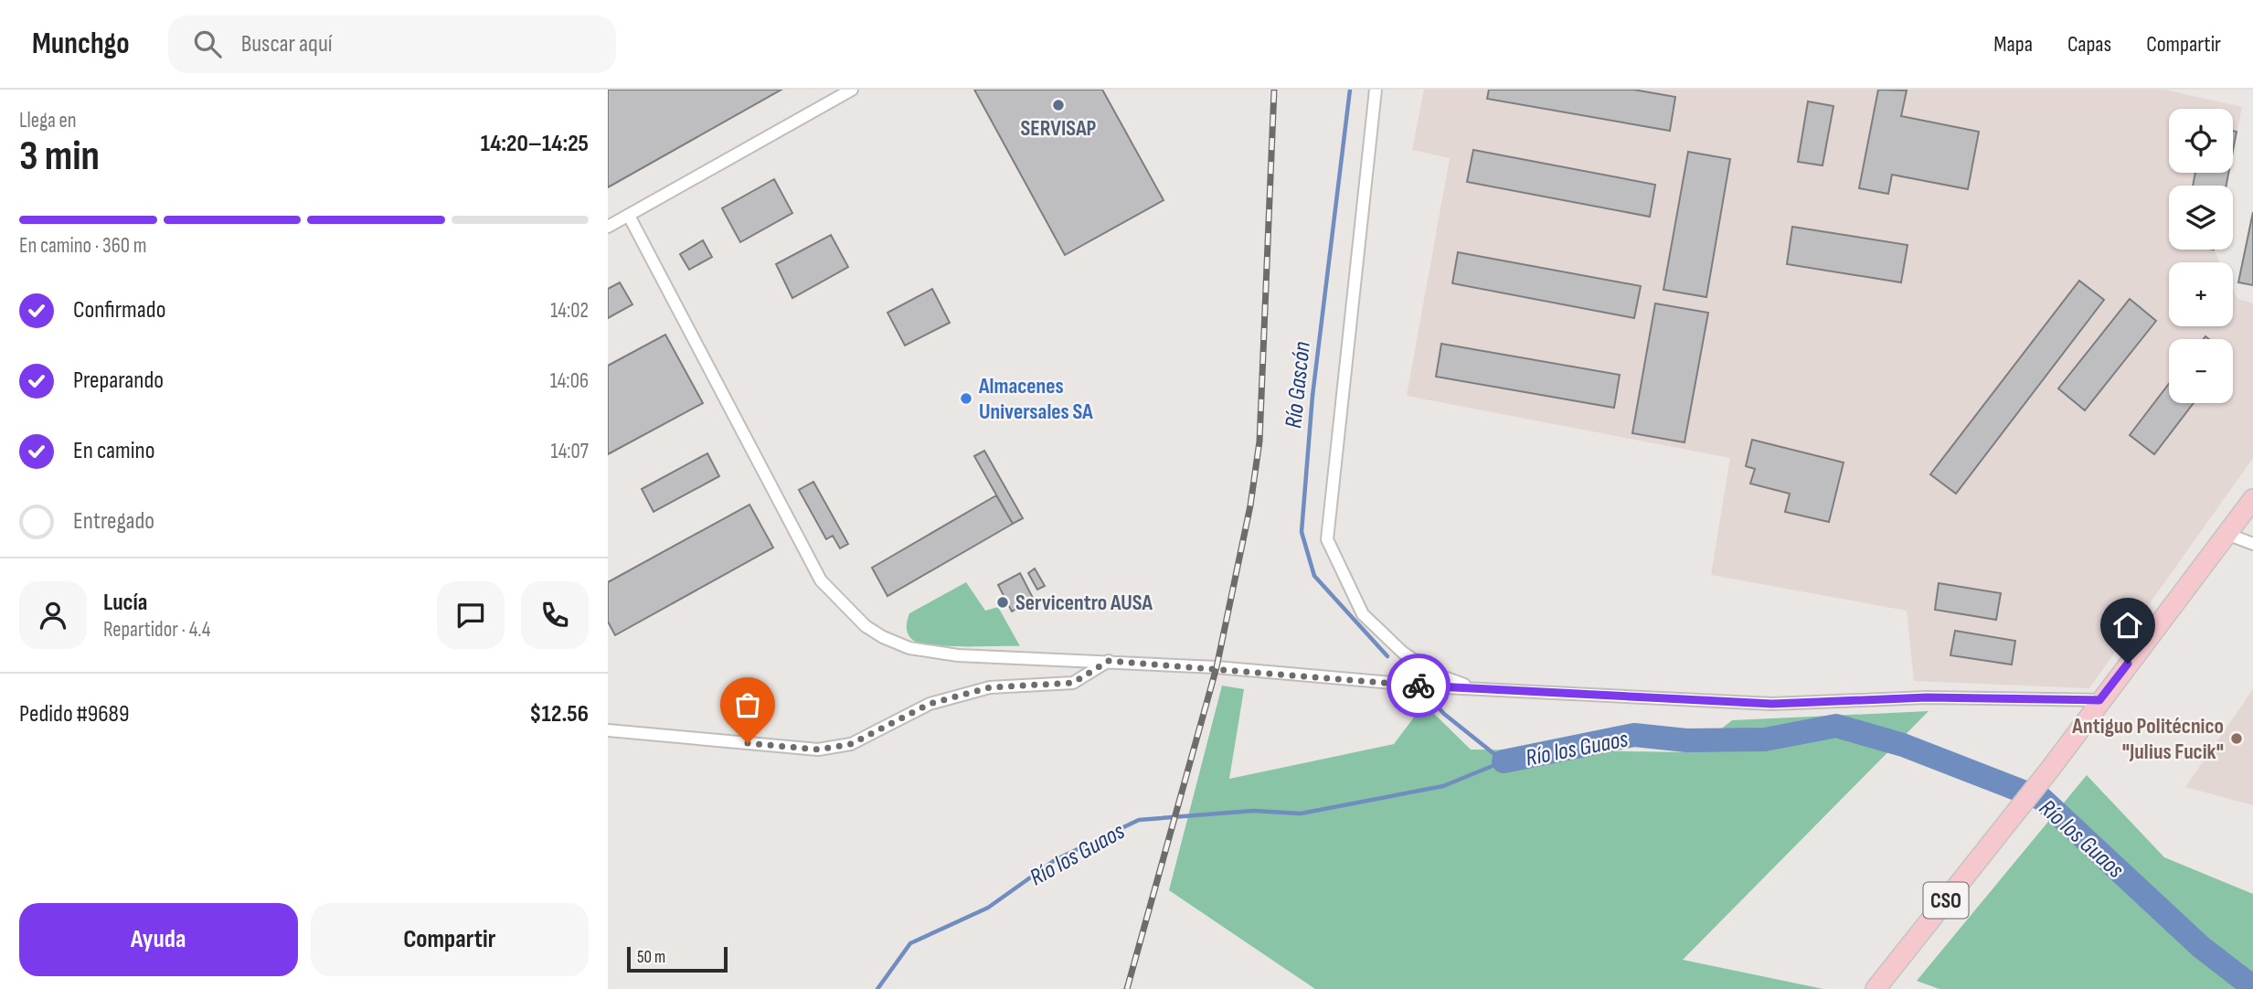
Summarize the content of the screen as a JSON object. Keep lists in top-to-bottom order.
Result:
{
  "streets": {
    "main road": ["CSO"]
  },
  "water": ["Río Gascón", "Río los Guaos"],
  "places": [
    "SERVISAP",
    "Almacenes Universales SA",
    "Servicentro AUSA",
    "Antiguo Politécnico \"Julius Fucik\""
  ],
  "scale_bar": "50 m",
  "page": {
    "header": "Munchgo",
    "search": "Buscar aquí",
    "nav": ["Mapa", "Capas", "Compartir"],
    "heading": ["3 min", "Llega en", "14:20–14:25"],
    "panel": [
      "Lucía",
      "Repartidor · 4.4",
      "Pedido #9689",
      "$12.56"
    ],
    "map_buttons": ["+", "−"],
    "bar": "En camino · 360 m",
    "list": [
      ["Confirmado", "14:02"],
      ["Preparando", "14:06"],
      ["En camino", "14:07"],
      "Entregado"
    ],
    "buttons": ["Ayuda", "Compartir"],
    "scale": "50 m"
  }
}
